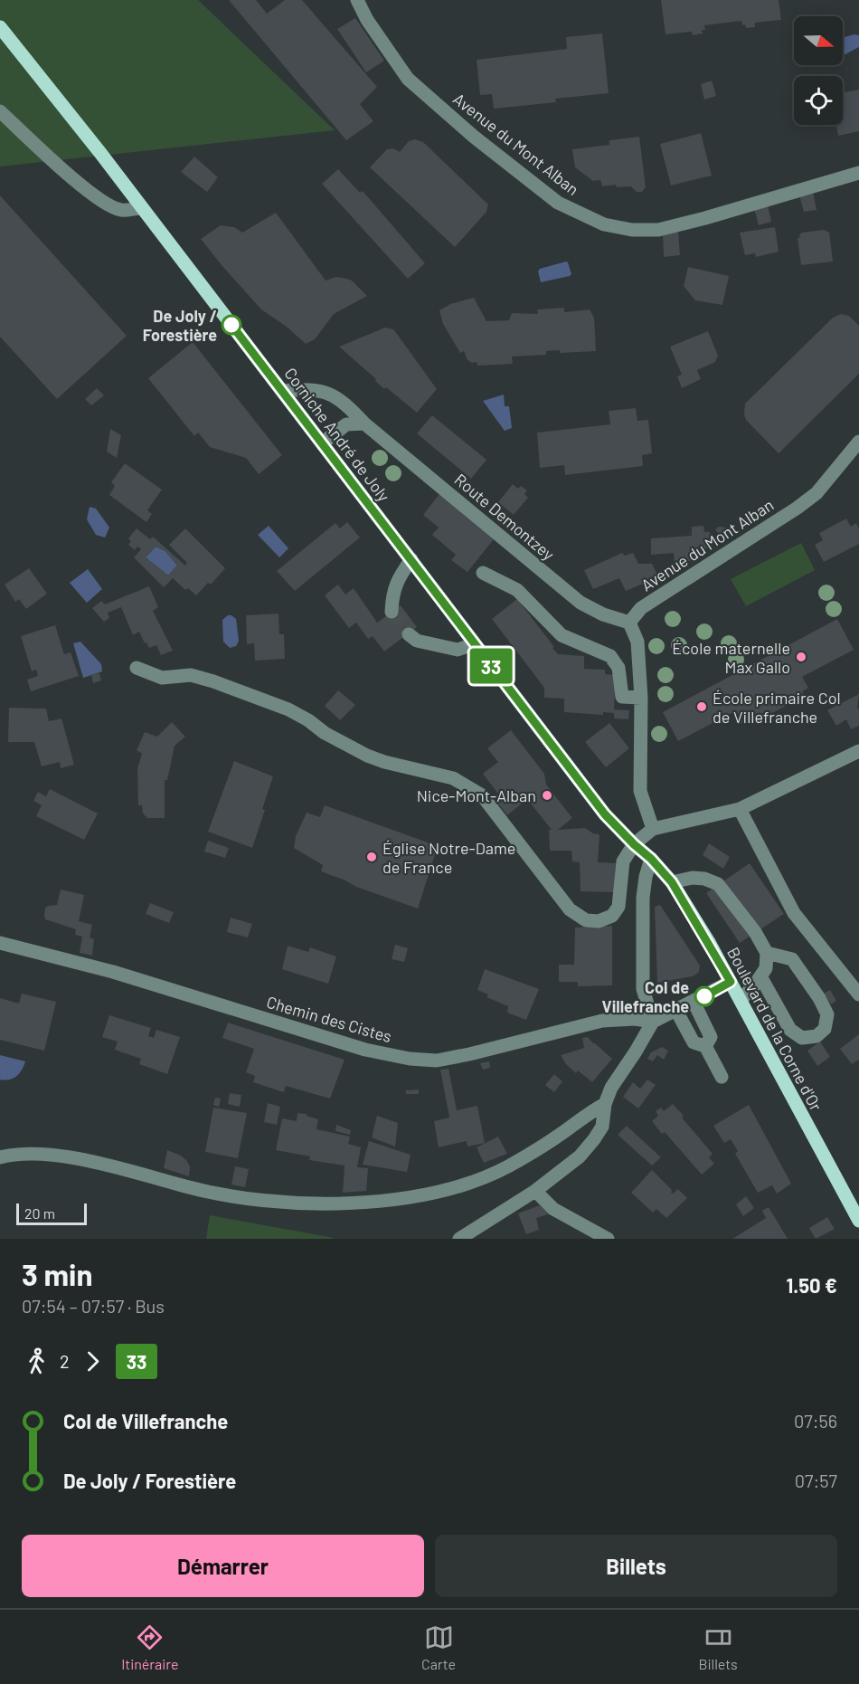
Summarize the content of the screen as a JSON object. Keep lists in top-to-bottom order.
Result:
{
  "streets": {
    "main road": ["Corniche André de Joly", "Boulevard de la Corne d'Or"],
    "street": ["Avenue du Mont Alban", "Route Demontzey", "Chemin des Cistes"]
  },
  "crossings": [
    ["Avenue du Mont Alban", "Route Demontzey"],
    ["Corniche André de Joly", "Route Demontzey"],
    ["Corniche André de Joly", "Boulevard de la Corne d'Or"]
  ],
  "places": [
    "De Joly / Forestière",
    "École maternelle Max Gallo",
    "École primaire Col de Villefranche",
    "Nice-Mont-Alban",
    "Église Notre-Dame de France",
    "Col de Villefranche"
  ],
  "lines": ["bus line 33"],
  "scale_bar": "20 m",
  "north": "right",
  "page": {
    "on_map": "33",
    "scale": "20 m",
    "heading": ["3 min", "07:54 – 07:57 · Bus", "1.50 €"],
    "legs": ["2", "33"],
    "list": [
      {
        "name": "Col de Villefranche",
        "value": "07:56"
      },
      {
        "name": "De Joly / Forestière",
        "value": "07:57"
      }
    ],
    "buttons": ["Démarrer", "Billets"],
    "tabs": ["Itinéraire", "Carte", "Billets"]
  }
}
